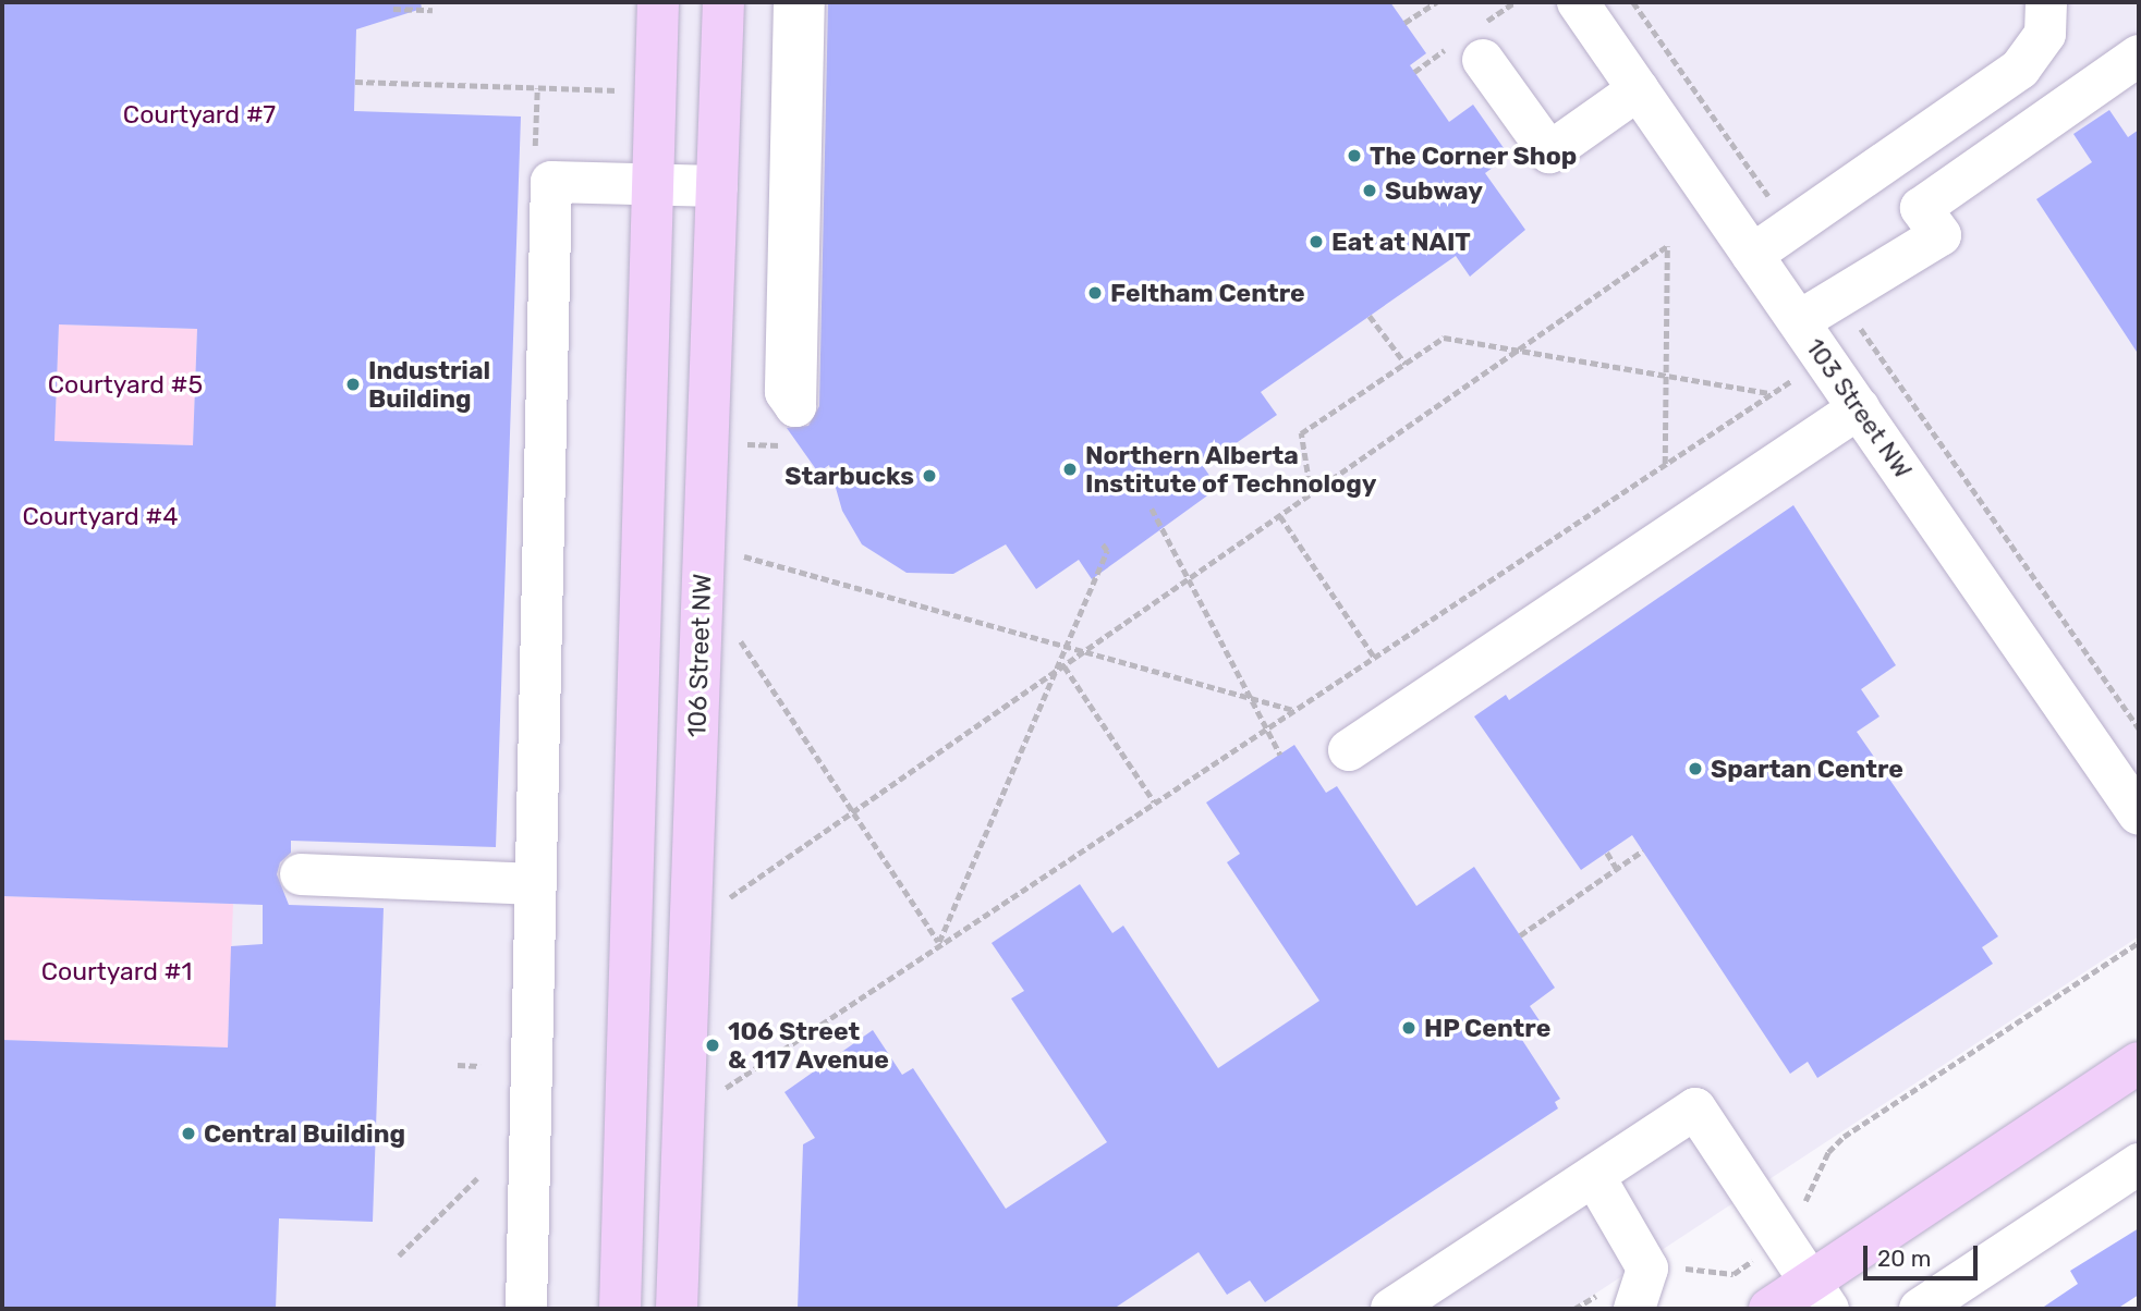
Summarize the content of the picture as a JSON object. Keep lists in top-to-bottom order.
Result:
{
  "streets": {
    "main road": ["106 Street NW"],
    "street": ["103 Street NW"]
  },
  "parks": [
    "Courtyard #7",
    "Courtyard #5",
    "Courtyard #4",
    "Courtyard #1"
  ],
  "places": [
    "The Corner Shop",
    "Subway",
    "Eat at NAIT",
    "Feltham Centre",
    "Industrial Building",
    "Northern Alberta Institute of Technology",
    "Starbucks",
    "Spartan Centre",
    "HP Centre",
    "106 Street & 117 Avenue",
    "Central Building"
  ],
  "scale_bar": "20 m"
}
